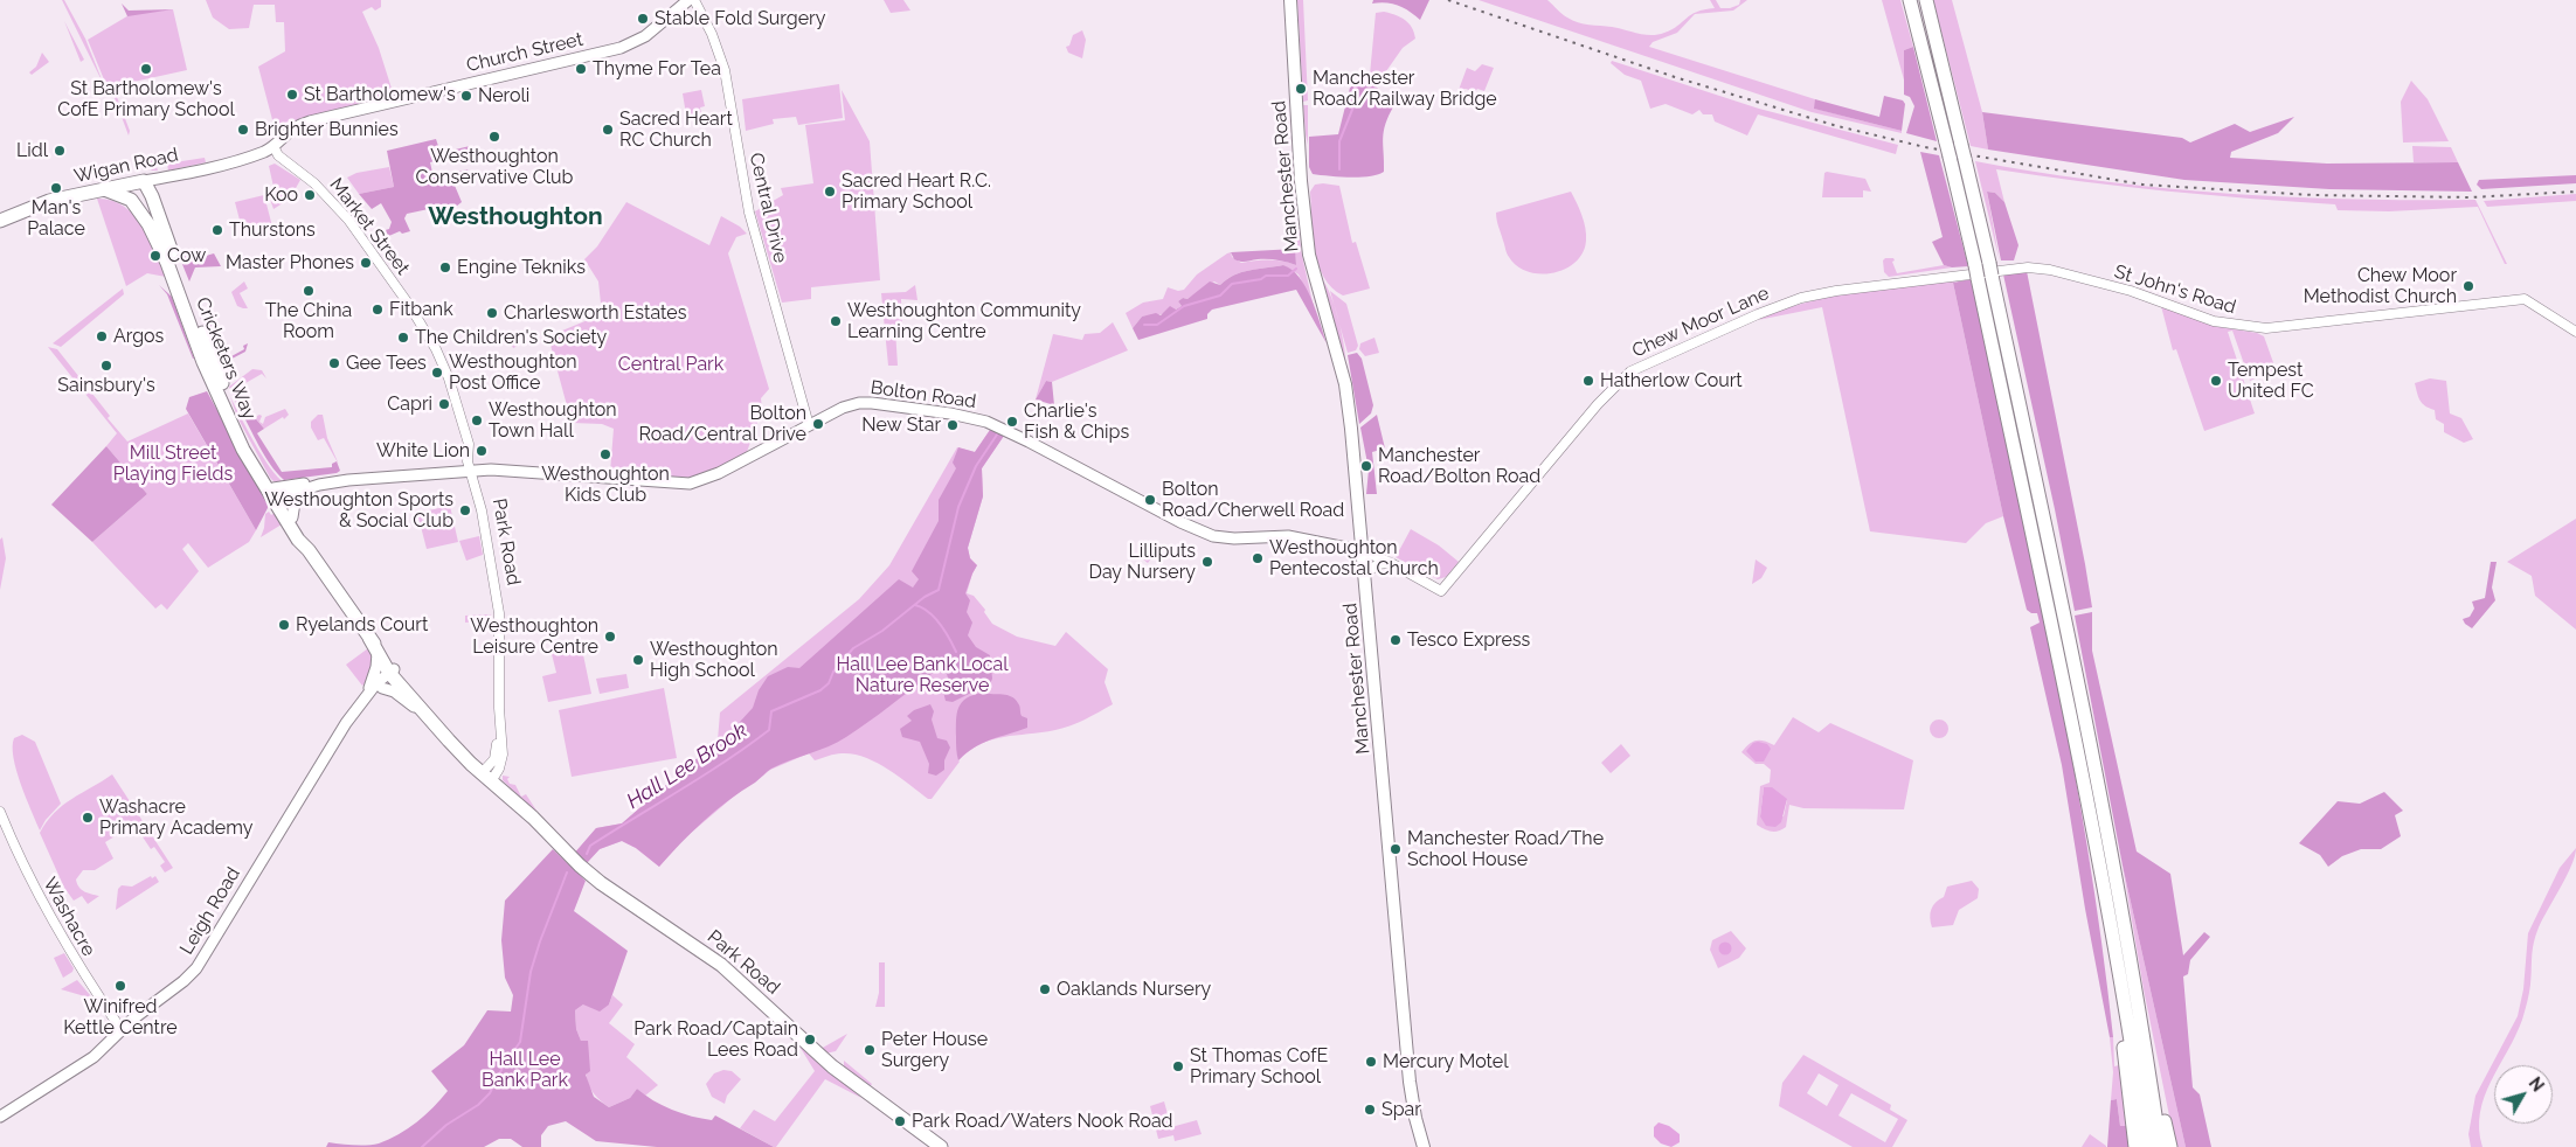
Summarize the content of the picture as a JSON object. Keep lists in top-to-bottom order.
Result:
{
  "streets": {
    "highway": ["Wigan Road", "Cricketers Way", "Park Road"],
    "main road": [
      "Church Street",
      "Manchester Road",
      "Bolton Road",
      "Leigh Road"
    ],
    "street": [
      "Central Drive",
      "Market Street",
      "St John's Road",
      "Chew Moor Lane",
      "Washacre"
    ]
  },
  "crossings": [
    ["Church Street", "Wigan Road"],
    ["Church Street", "Market Street"],
    ["Wigan Road", "Cricketers Way"],
    ["Manchester Road", "Bolton Road"],
    ["Central Drive", "Bolton Road"],
    ["Market Street", "Bolton Road"],
    ["Market Street", "Park Road"],
    ["St John's Road", "Chew Moor Lane"],
    ["Chew Moor Lane", "Bolton Road"],
    ["Cricketers Way", "Park Road"],
    ["Cricketers Way", "Leigh Road"],
    ["Bolton Road", "Park Road"],
    ["Leigh Road", "Washacre"]
  ],
  "districts": ["Westhoughton"],
  "water": ["Hall Lee Brook"],
  "parks": [
    "Central Park",
    "Mill Street Playing Fields",
    "Hall Lee Bank Local Nature Reserve",
    "Hall Lee Bank Park"
  ],
  "places": [
    "Stable Fold Surgery",
    "St Bartholomew's CofE Primary School",
    "Thyme For Tea",
    "Manchester Road/Railway Bridge",
    "St Bartholomew's",
    "Neroli",
    "Brighter Bunnies",
    "Sacred Heart RC Church",
    "Westhoughton Conservative Club",
    "Lidl",
    "Man's Palace",
    "Sacred Heart R.C. Primary School",
    "Koo",
    "Thurstons",
    "Cow",
    "Master Phones",
    "Engine Tekniks",
    "Chew Moor Methodist Church",
    "The China Room",
    "Fitbank",
    "Charlesworth Estates",
    "Westhoughton Community Learning Centre",
    "Argos",
    "The Children's Society",
    "Gee Tees",
    "Sainsbury's",
    "Westhoughton Post Office",
    "Hatherlow Court",
    "Tempest United FC",
    "Capri",
    "Westhoughton Town Hall",
    "Charlie's Fish & Chips",
    "Bolton Road/Central Drive",
    "New Star",
    "White Lion",
    "Westhoughton Kids Club",
    "Manchester Road/Bolton Road",
    "Bolton Road/Cherwell Road",
    "Westhoughton Sports & Social Club",
    "Westhoughton Pentecostal Church",
    "Lilliputs Day Nursery",
    "Ryelands Court",
    "Westhoughton Leisure Centre",
    "Tesco Express",
    "Westhoughton High School",
    "Washacre Primary Academy",
    "Manchester Road/The School House",
    "Winifred Kettle Centre",
    "Oaklands Nursery",
    "Park Road/Captain Lees Road",
    "Peter House Surgery",
    "Mercury Motel",
    "St Thomas CofE Primary School",
    "Spar",
    "Park Road/Waters Nook Road"
  ],
  "north": "top right"
}
